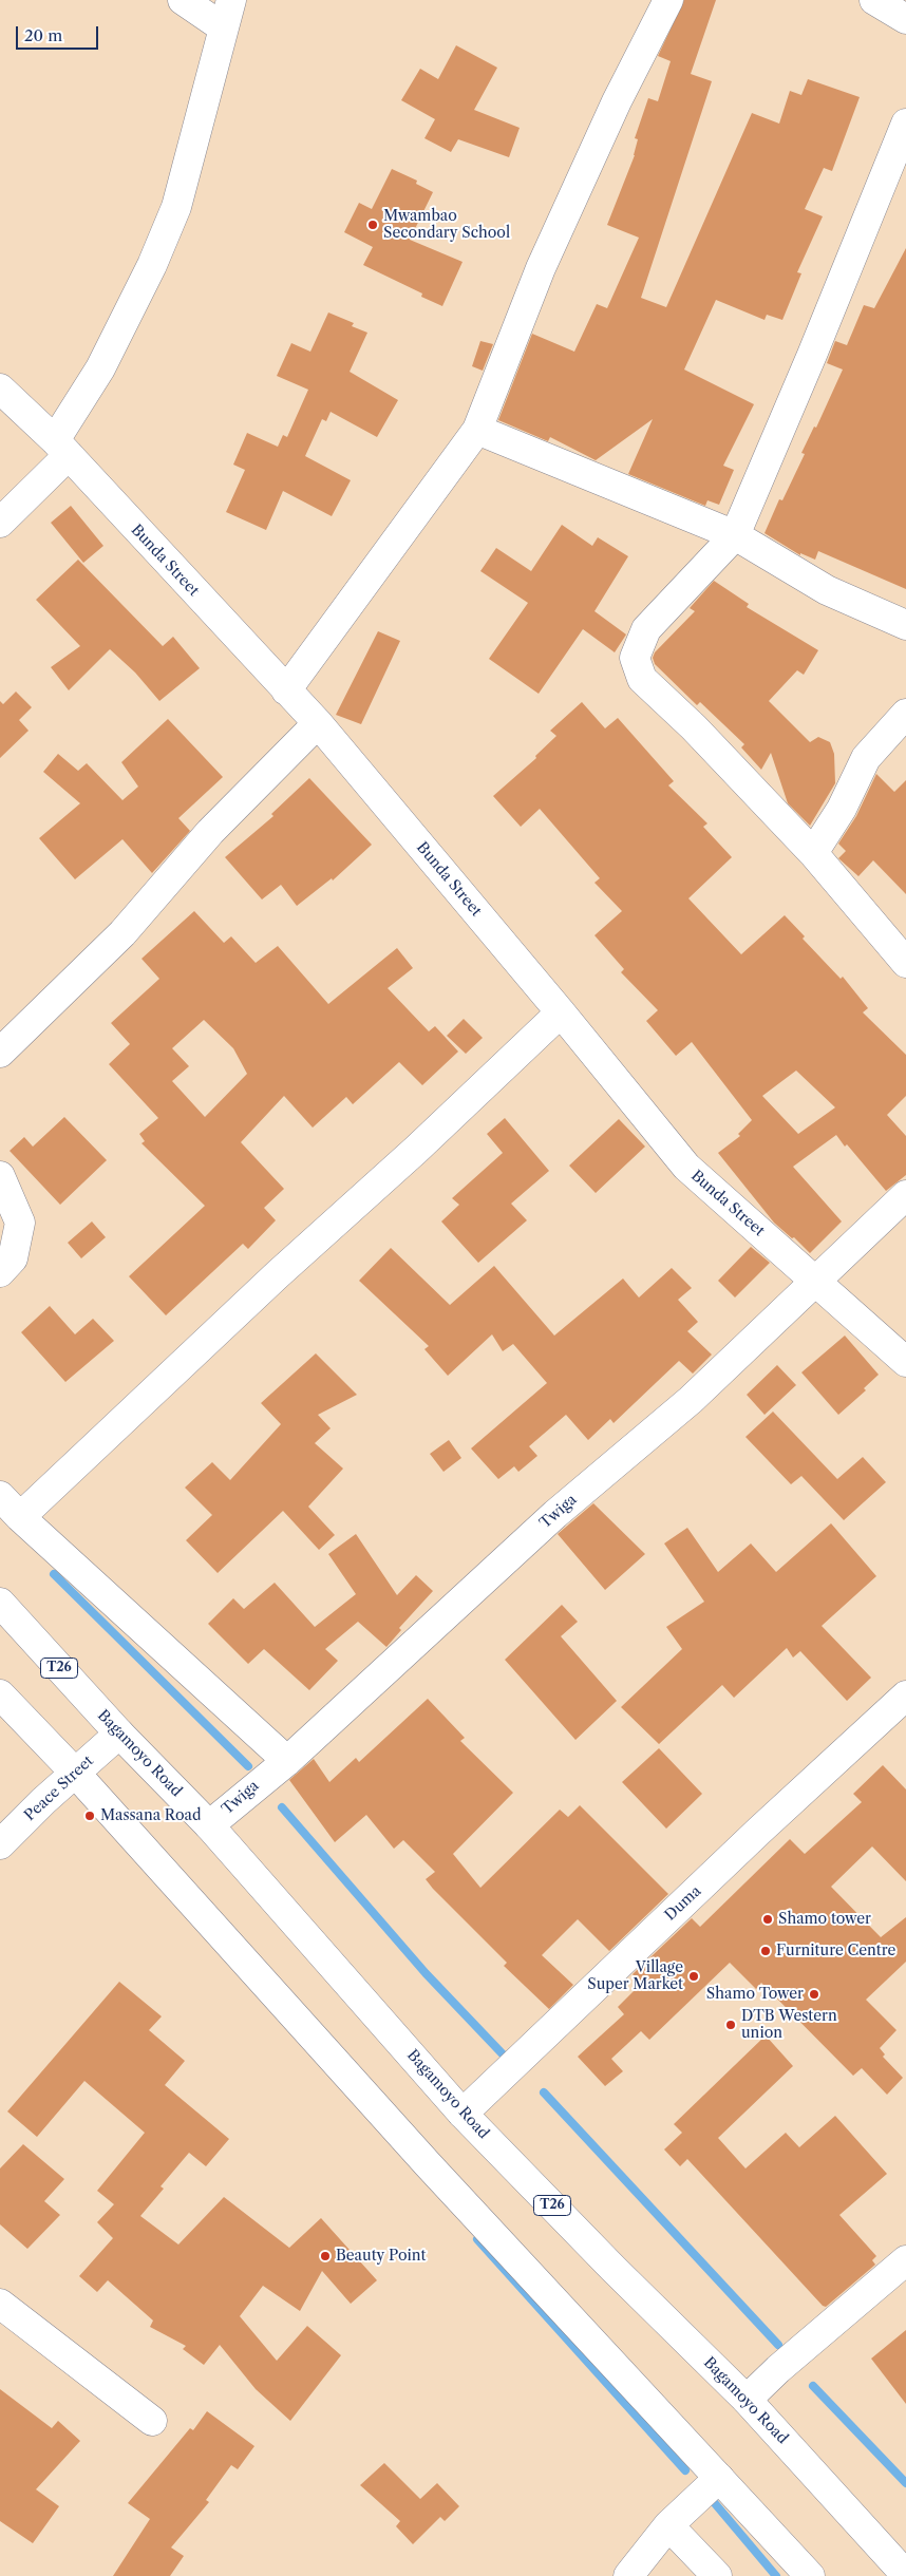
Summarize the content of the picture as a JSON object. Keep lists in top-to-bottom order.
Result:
{
  "streets": {
    "main road": [
      "Bunda Street",
      "Twiga",
      "T26",
      "Bagamoyo Road",
      "Peace Street",
      "Duma"
    ]
  },
  "crossings": [
    ["Bunda Street", "Twiga"],
    ["Twiga", "Bagamoyo Road"],
    ["Bagamoyo Road", "Peace Street"],
    ["Bagamoyo Road", "Duma"]
  ],
  "places": [
    "Mwambao Secondary School",
    "Massana Road",
    "Shamo tower",
    "Furniture Centre",
    "Village Super Market",
    "Shamo Tower",
    "DTB Western union",
    "Beauty Point"
  ],
  "scale_bar": "20 m"
}
